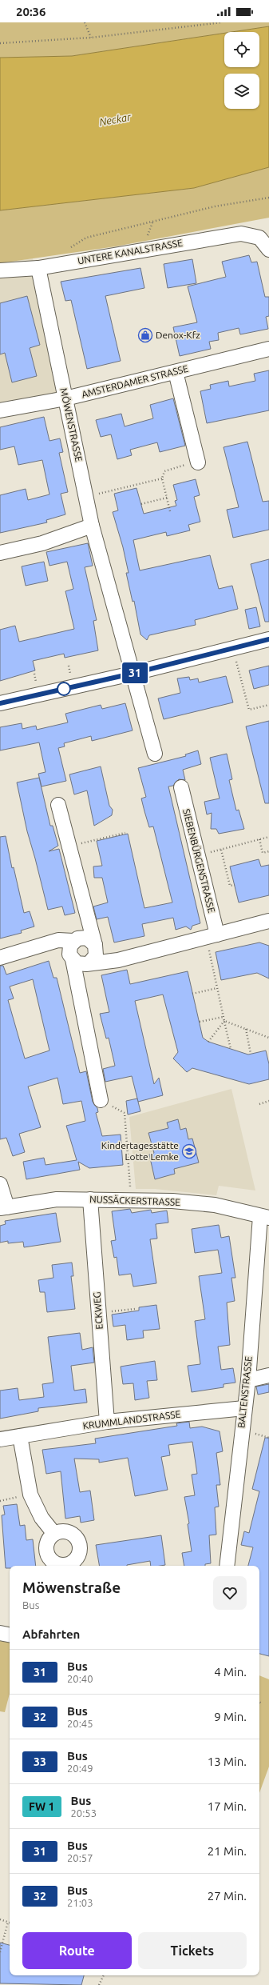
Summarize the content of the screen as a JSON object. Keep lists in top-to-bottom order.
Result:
{
  "streets": {
    "street": [
      "UNTERE KANALSTRASSE",
      "AMSTERDAMER STRASSE",
      "MÖWENSTRASSE",
      "SIEBENBÜRGENSTRASSE",
      "NUSSÄCKERSTRASSE",
      "ECKWEG",
      "BALTENSTRASSE",
      "KRUMMLANDSTRASSE"
    ]
  },
  "crossings": [
    ["UNTERE KANALSTRASSE", "MÖWENSTRASSE"],
    ["AMSTERDAMER STRASSE", "MÖWENSTRASSE"],
    ["NUSSÄCKERSTRASSE", "ECKWEG"],
    ["NUSSÄCKERSTRASSE", "BALTENSTRASSE"],
    ["ECKWEG", "KRUMMLANDSTRASSE"],
    ["BALTENSTRASSE", "KRUMMLANDSTRASSE"]
  ],
  "water": ["Neckar"],
  "places": {
    "shop": ["Denox-Kfz"],
    "school or university": ["Kindertagesstätte Lotte Lemke"]
  },
  "lines": ["bus line 31"],
  "page": {
    "status": "20:36",
    "on_map": "31",
    "heading": [
      ["Möwenstraße", "Bus"],
      "Abfahrten"
    ],
    "list": [
      {
        "mark": "31",
        "name": "Bus",
        "note": "20:40",
        "value": "4 Min."
      },
      {
        "mark": "32",
        "name": "Bus",
        "note": "20:45",
        "value": "9 Min."
      },
      {
        "mark": "33",
        "name": "Bus",
        "note": "20:49",
        "value": "13 Min."
      },
      {
        "mark": "FW 1",
        "name": "Bus",
        "note": "20:53",
        "value": "17 Min."
      },
      {
        "mark": "31",
        "name": "Bus",
        "note": "20:57",
        "value": "21 Min."
      },
      {
        "mark": "32",
        "name": "Bus",
        "note": "21:03",
        "value": "27 Min."
      }
    ],
    "buttons": ["Route", "Tickets"]
  }
}
